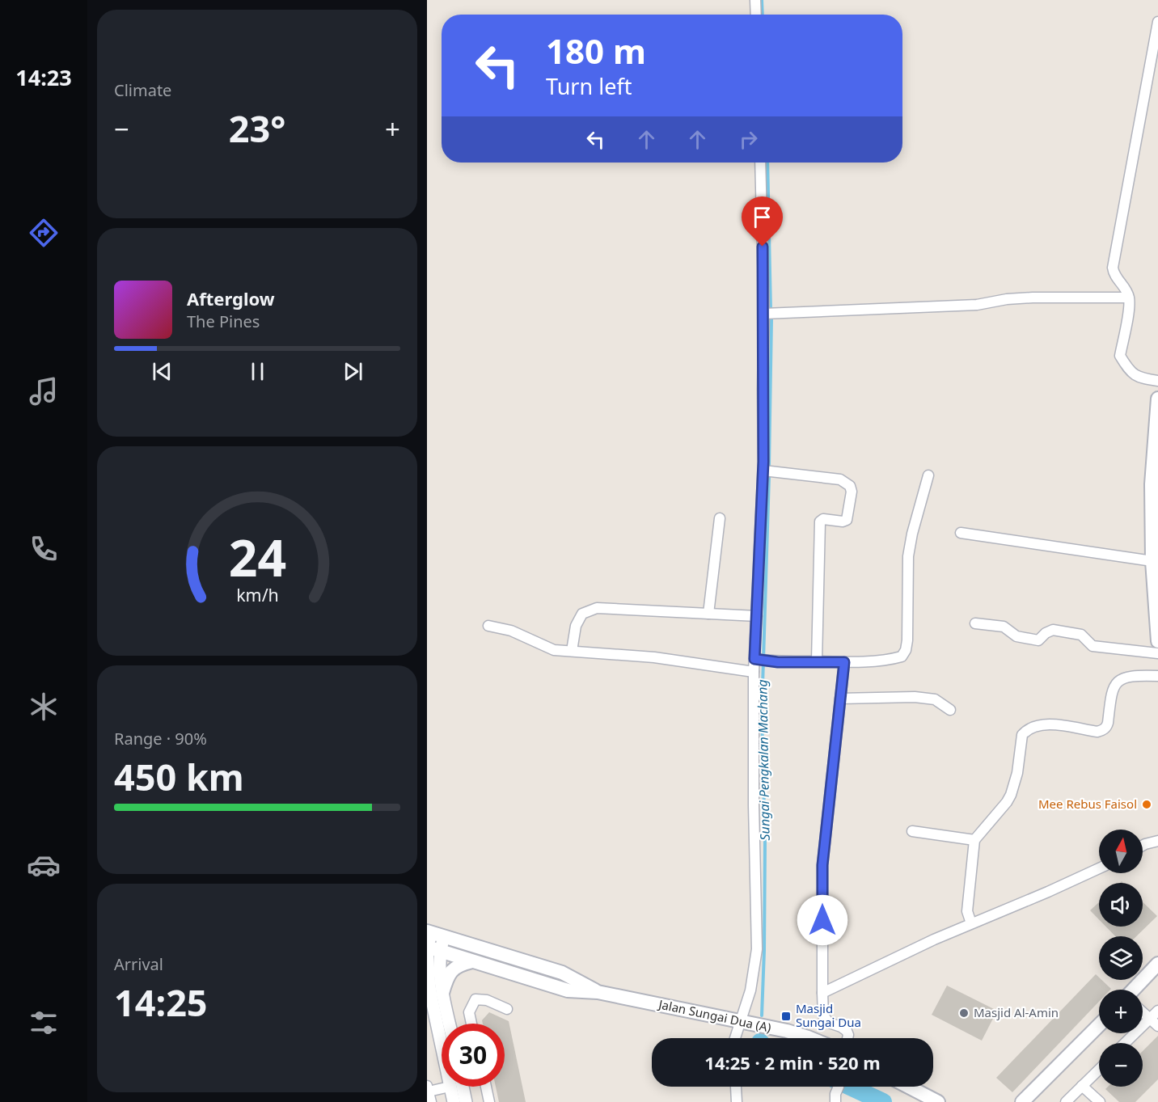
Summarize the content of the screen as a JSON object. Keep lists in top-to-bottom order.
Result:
{
  "streets": {
    "main road": ["Jalan Sungai Dua (A)"]
  },
  "water": ["Sungai Pengkalan Machang"],
  "places": {
    "other": ["Mee Rebus Faisol", "Masjid Al-Amin"],
    "transit": ["Masjid Sungai Dua"]
  },
  "north": "top",
  "page": {
    "tabs": "14:23",
    "tile": [
      "Climate",
      ["Range · 90%", "450 km"],
      ["Arrival", "14:25"]
    ],
    "turn": ["180 m", "Turn left"],
    "heat": ["−", "23°", "+"],
    "song": ["Afterglow", "The Pines"],
    "map_buttons": ["+", "−"],
    "limit": "30",
    "trip": "14:25 · 2 min · 520 m",
    "gauge": ["24", "km/h"]
  }
}
